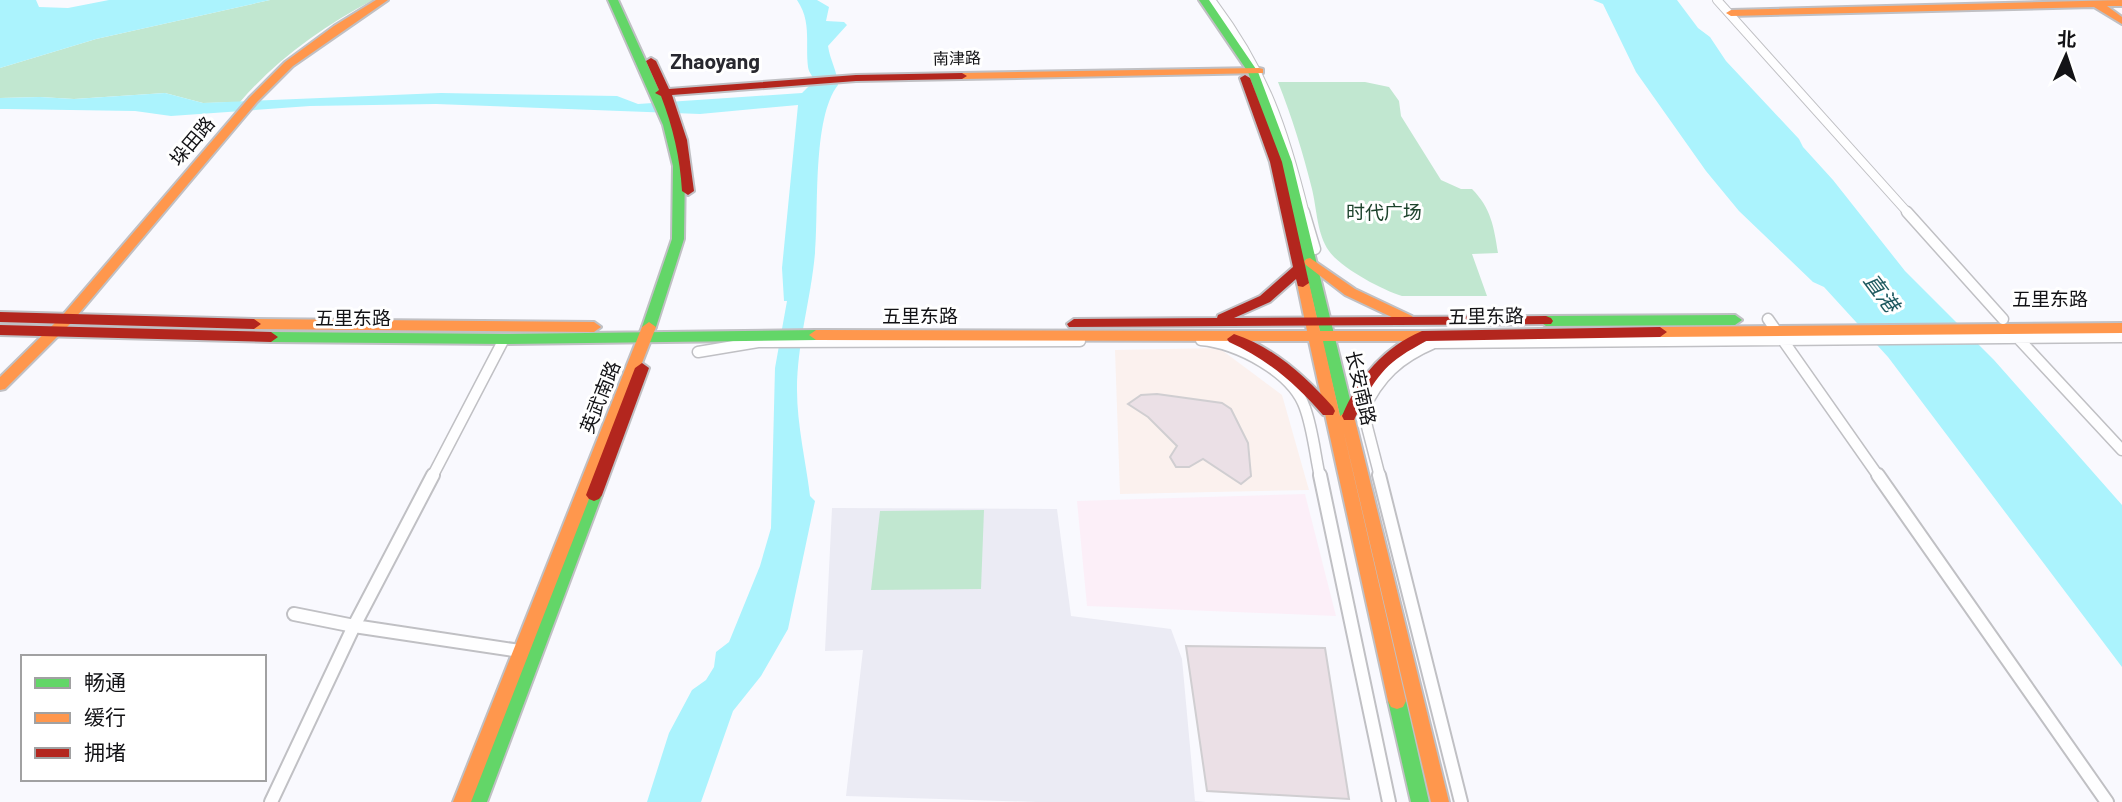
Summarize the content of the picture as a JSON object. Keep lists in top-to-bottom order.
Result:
{
  "streets": {
    "main road": [
      "南津路",
      "垛田路",
      "五里东路",
      "长安南路",
      "英武南路"
    ]
  },
  "crossings": [
    ["南津路", "长安南路"],
    ["南津路", "英武南路"],
    ["垛田路", "五里东路"],
    ["五里东路", "长安南路"],
    ["五里东路", "英武南路"]
  ],
  "districts": ["Zhaoyang"],
  "water": ["直港"],
  "parks": ["时代广场"],
  "legend": ["畅通", "缓行", "拥堵"],
  "north": "top"
}
